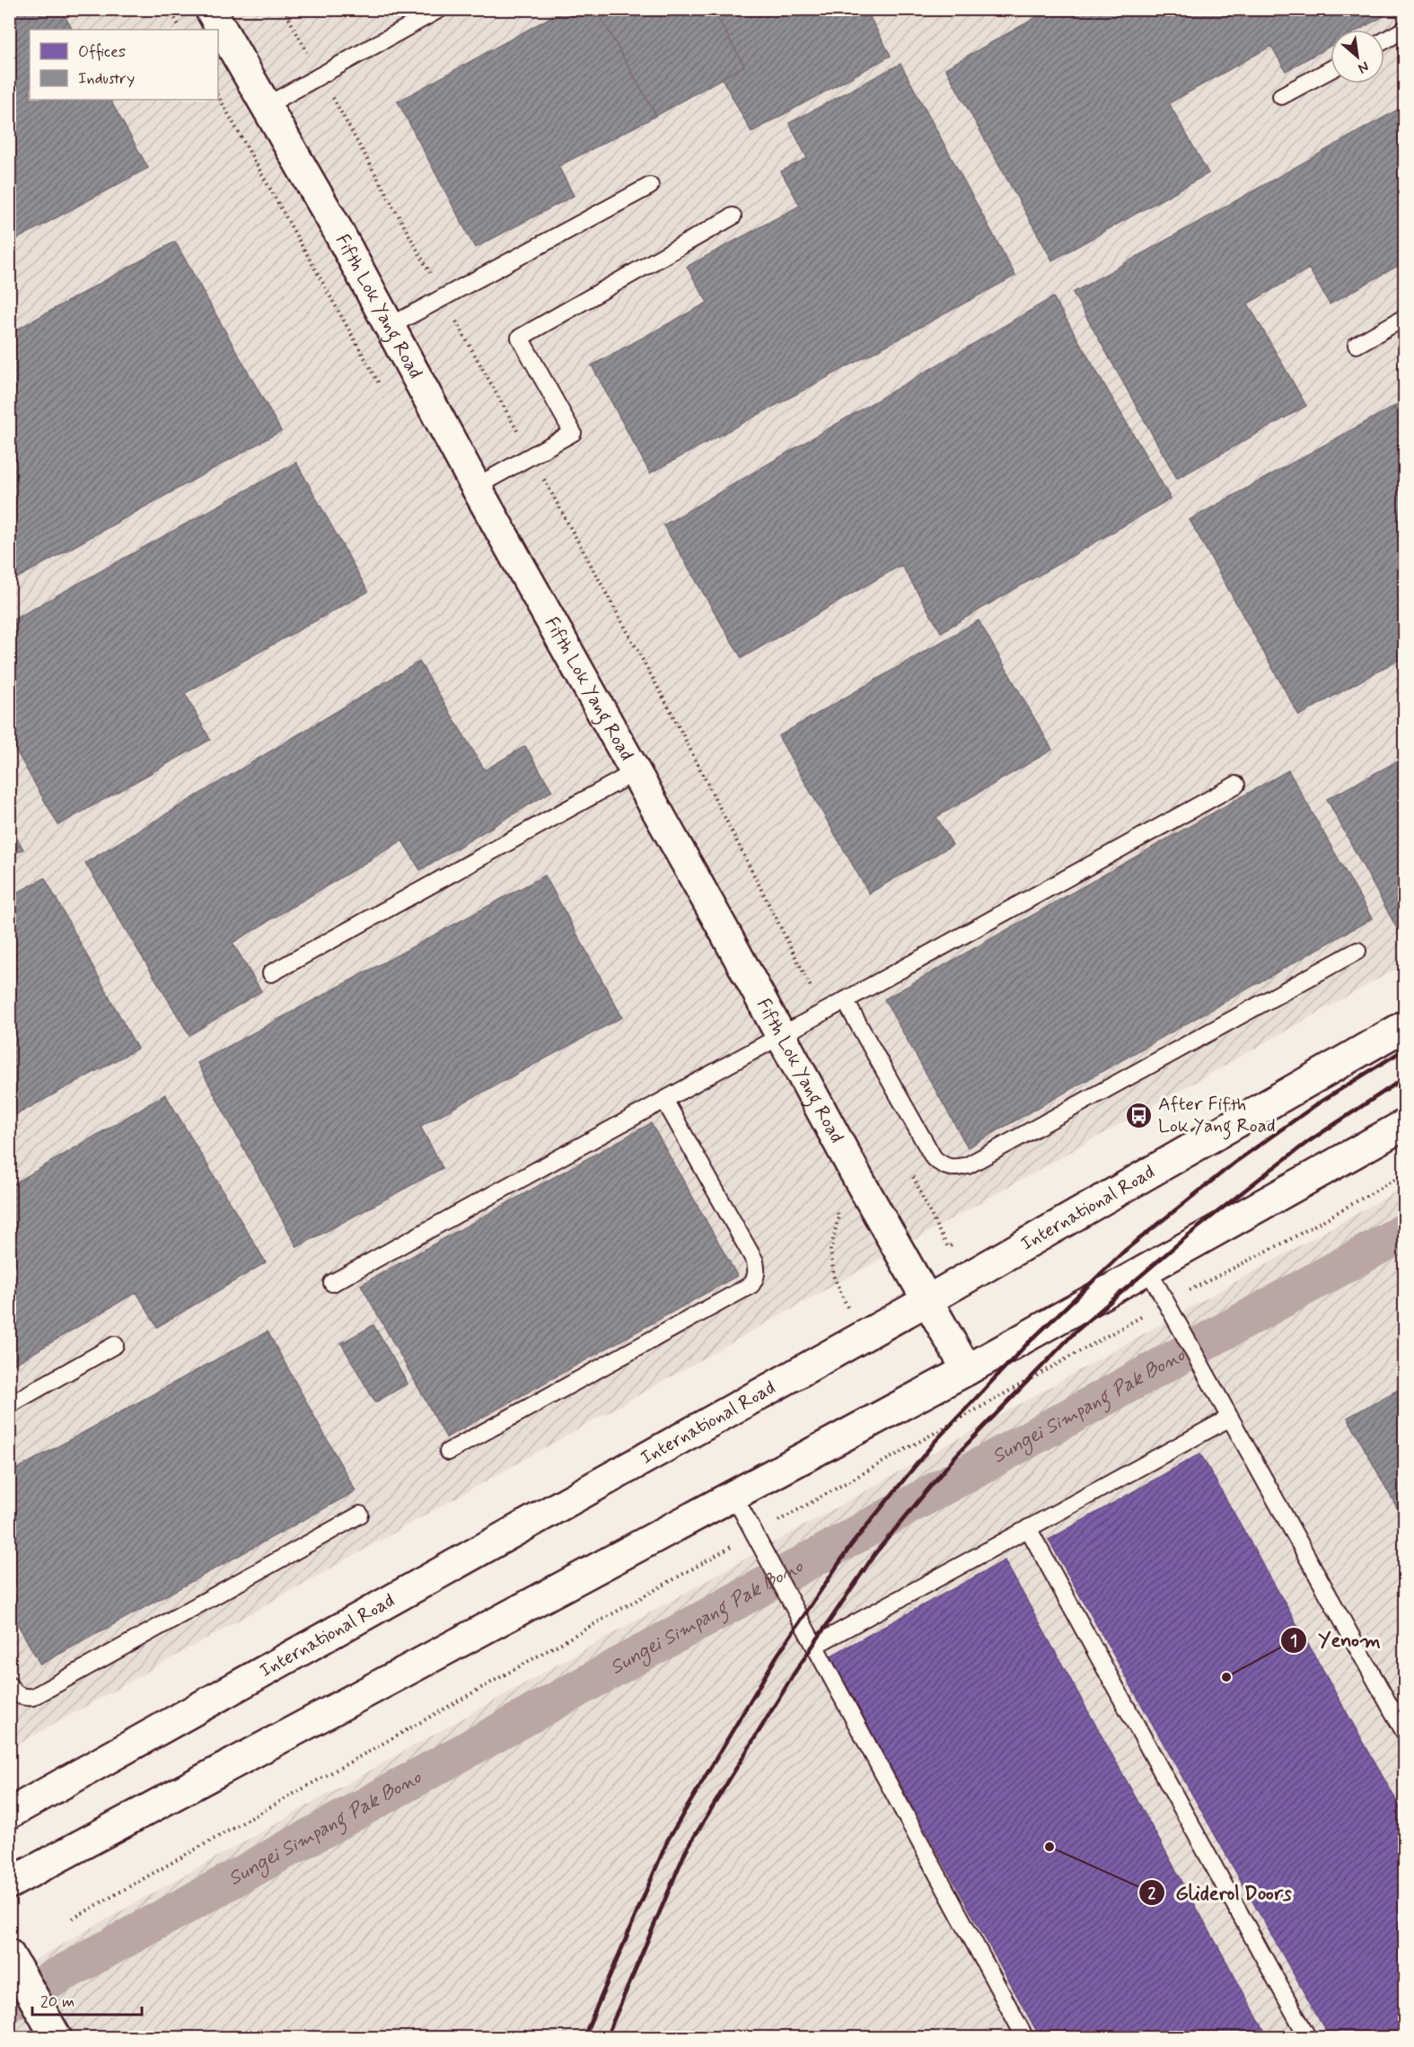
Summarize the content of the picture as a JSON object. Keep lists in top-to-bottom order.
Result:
{
  "streets": {
    "main road": ["Fifth Lok Yang Road", "International Road"]
  },
  "crossings": [
    ["Fifth Lok Yang Road", "International Road"]
  ],
  "water": ["Sungei Simpang Pak Bono"],
  "places": {
    "bus stop": ["After Fifth Lok Yang Road"],
    "other": ["Yenom", "Gliderol Doors"]
  },
  "legend": ["Offices", "Industry"],
  "scale_bar": "20 m",
  "north": "bottom right"
}
